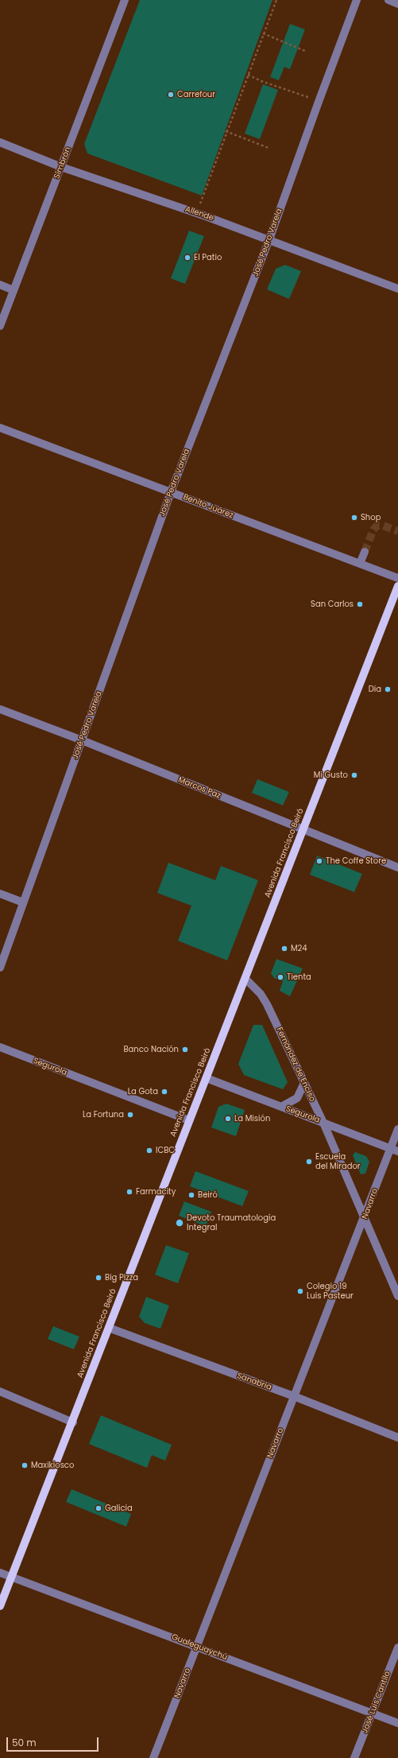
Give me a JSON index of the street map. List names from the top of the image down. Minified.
{"streets":{"main road":["Avenida Francisco Beiró"],"street":["Simbrón","Allende","José Pedro Varela","Benito Juárez","Marcos Paz","Fernández de Enciso","Segurola","Navarro","Sanabria","Gualeguaychú","José Luis Cantilo"]},"crossings":[["Simbrón","Allende"],["Allende","José Pedro Varela"],["José Pedro Varela","Benito Juárez"],["José Pedro Varela","Marcos Paz"],["Marcos Paz","Avenida Francisco Beiró"],["Avenida Francisco Beiró","Fernández de Enciso"],["Avenida Francisco Beiró","Segurola"],["Avenida Francisco Beiró","Sanabria"],["Avenida Francisco Beiró","Gualeguaychú"],["Fernández de Enciso","Segurola"],["Fernández de Enciso","Navarro"],["Segurola","Navarro"],["Navarro","Sanabria"],["Navarro","Gualeguaychú"],["Gualeguaychú","José Luis Cantilo"]],"places":["Carrefour","El Patio","Shop","San Carlos","Dia","Mi Gusto","The Coffe Store","M24","Tienta","Banco Nación","La Gota","La Fortuna","La Misión","ICBC","Escuela del Mirador","Farmacity","Beiró","Devoto Traumatología Integral","Big Pizza","Colegio 19 Luis Pasteur","Maxikiosco","Galicia"],"scale_bar":"50 m"}
